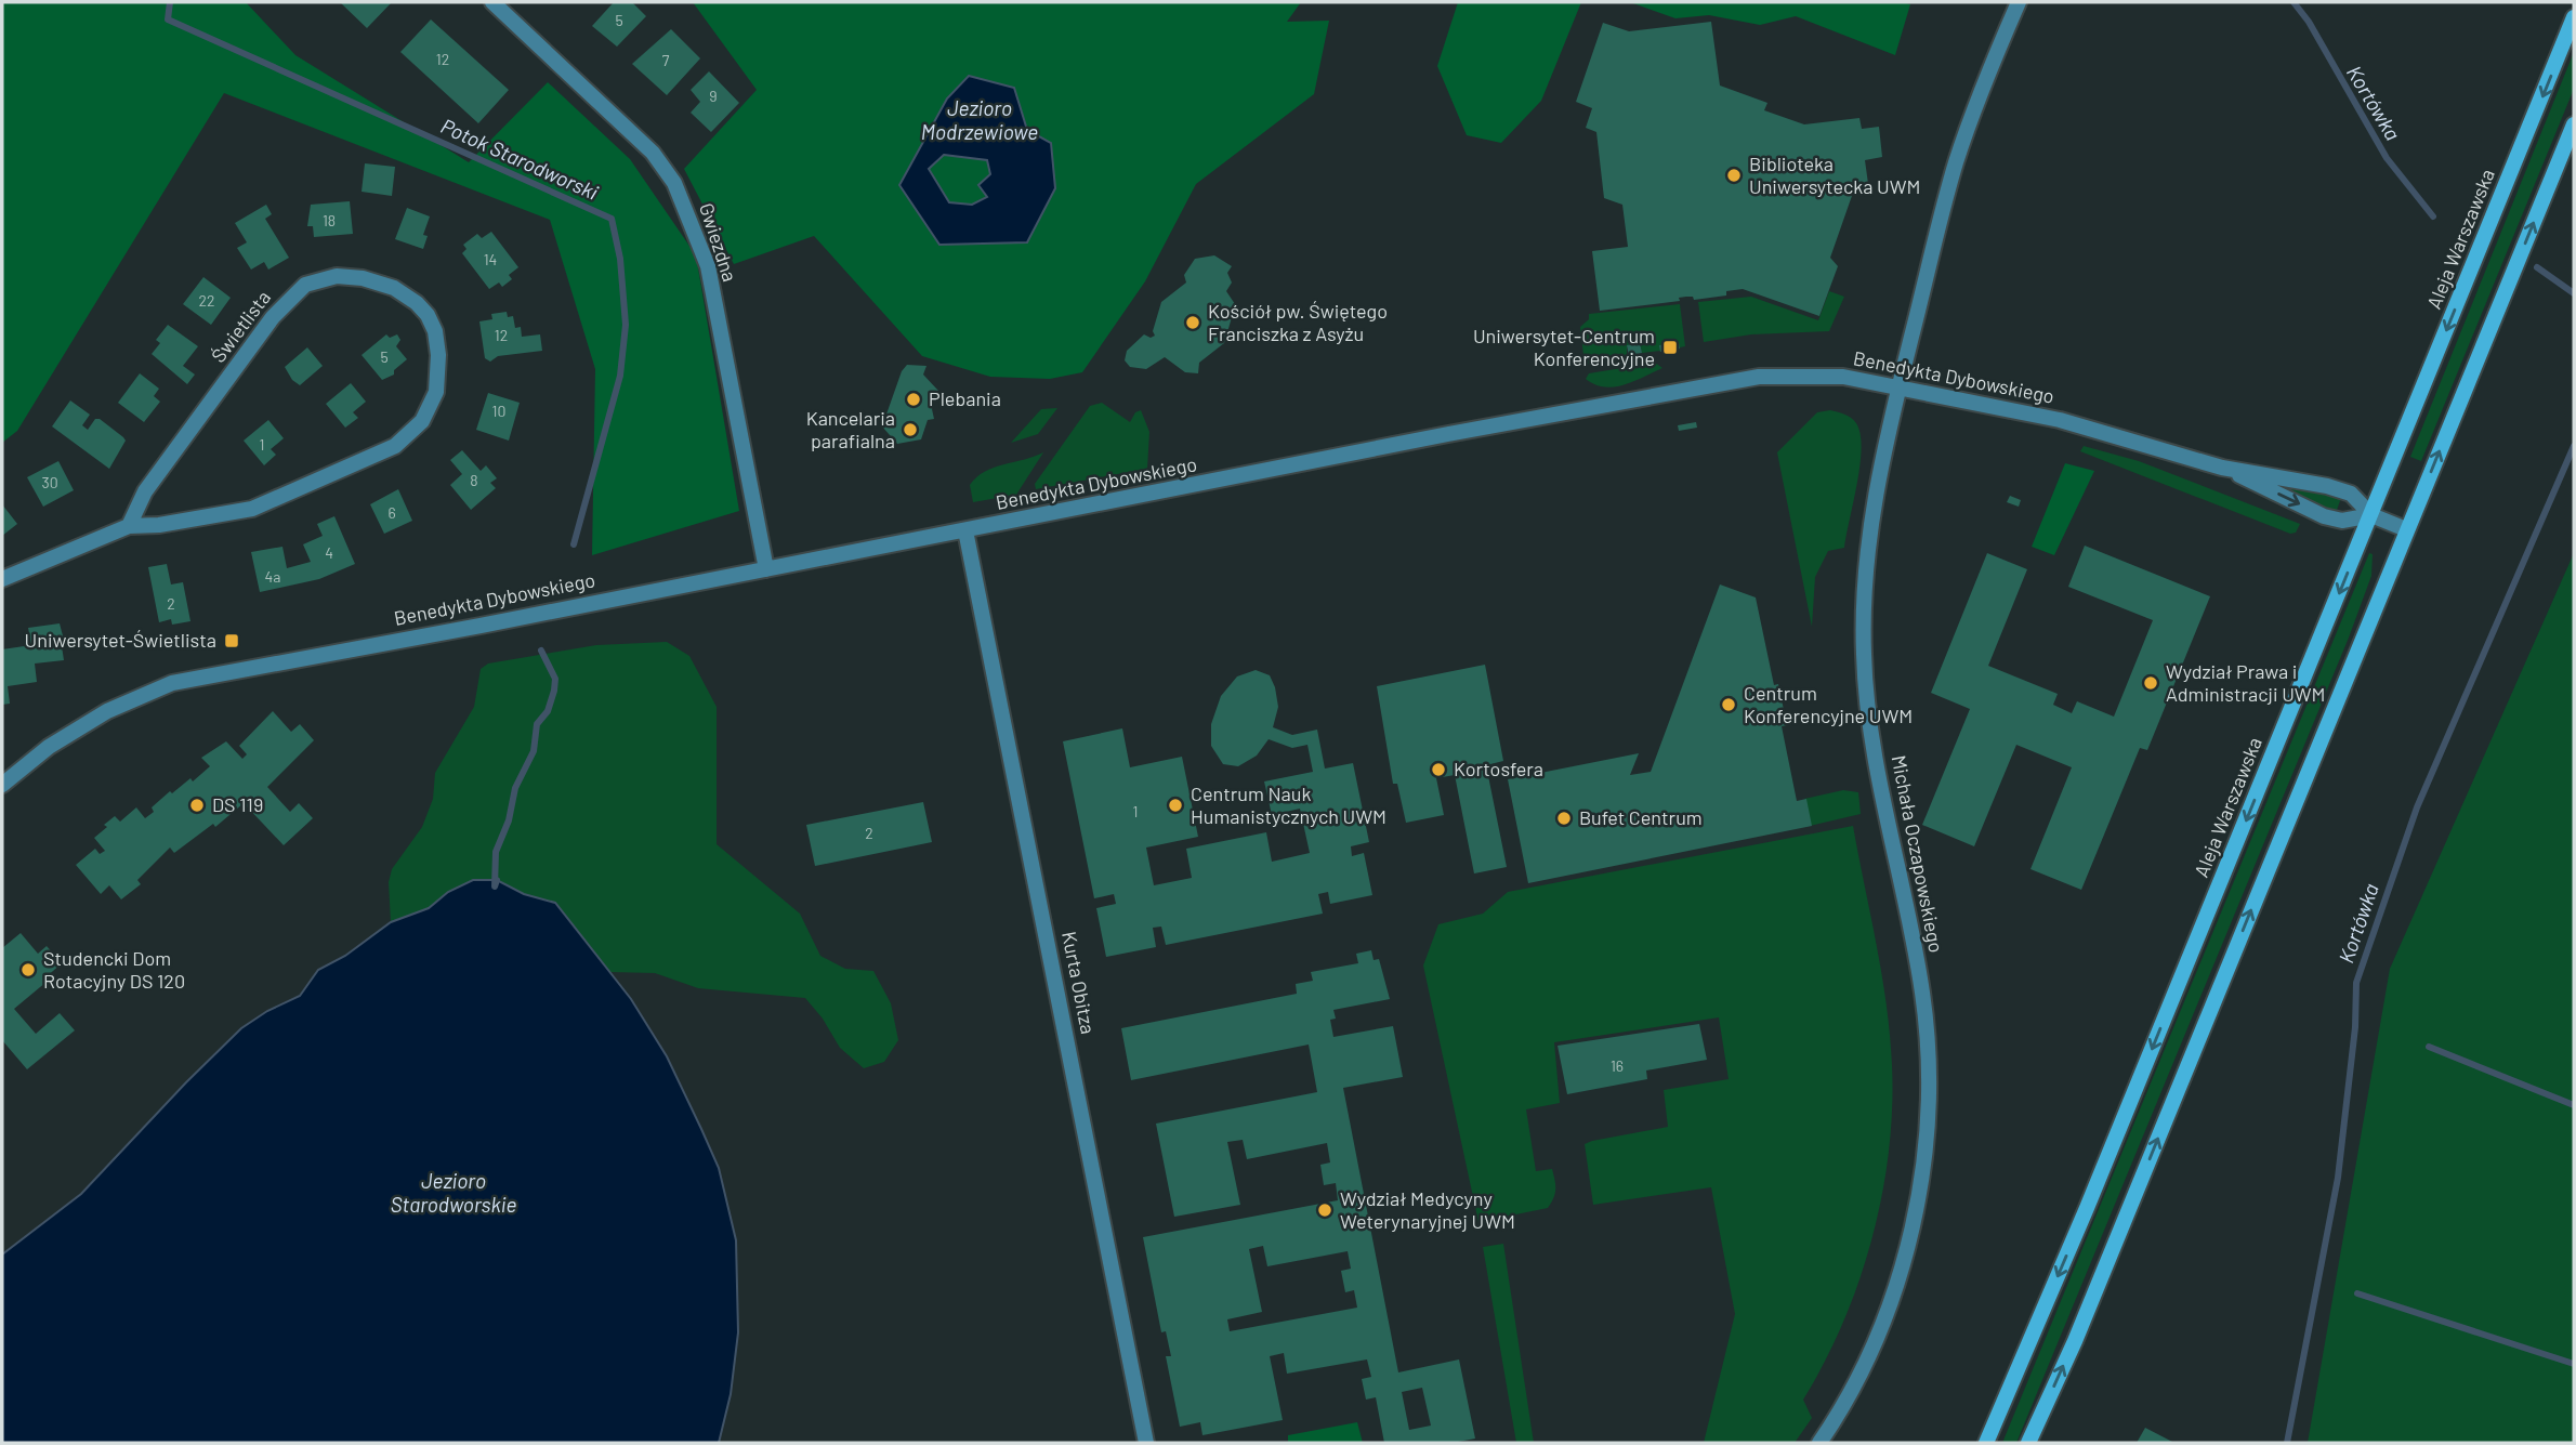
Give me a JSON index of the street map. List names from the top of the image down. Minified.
{"streets":{"main road":["Aleja Warszawska"],"street":["Gwiezdna","Świetlista","Benedykta Dybowskiego","Michała Oczapowskiego","Kurta Obitza"]},"crossings":[["Aleja Warszawska","Benedykta Dybowskiego"],["Gwiezdna","Benedykta Dybowskiego"],["Benedykta Dybowskiego","Michała Oczapowskiego"],["Benedykta Dybowskiego","Kurta Obitza"]],"water":["Kortówka","Jezioro Modrzewiowe","Potok Starodworski","Jezioro Starodworskie"],"places":{"other":["Biblioteka Uniwersytecka UWM","Kościół pw. Świętego Franciszka z Asyżu","Plebania","Kancelaria parafialna","Wydział Prawa i Administracji UWM","Centrum Konferencyjne UWM","Kortosfera","DS 119","Centrum Nauk Humanistycznych UWM","Bufet Centrum","Studencki Dom Rotacyjny DS 120","Wydział Medycyny Weterynaryjnej UWM"],"transit":["Uniwersytet-Centrum Konferencyjne","Uniwersytet-Świetlista"]},"house_numbers":["5","12","7","9","18","14","22","12","5","10","1","8","30","6","4","4a","2","1","2","16"]}
